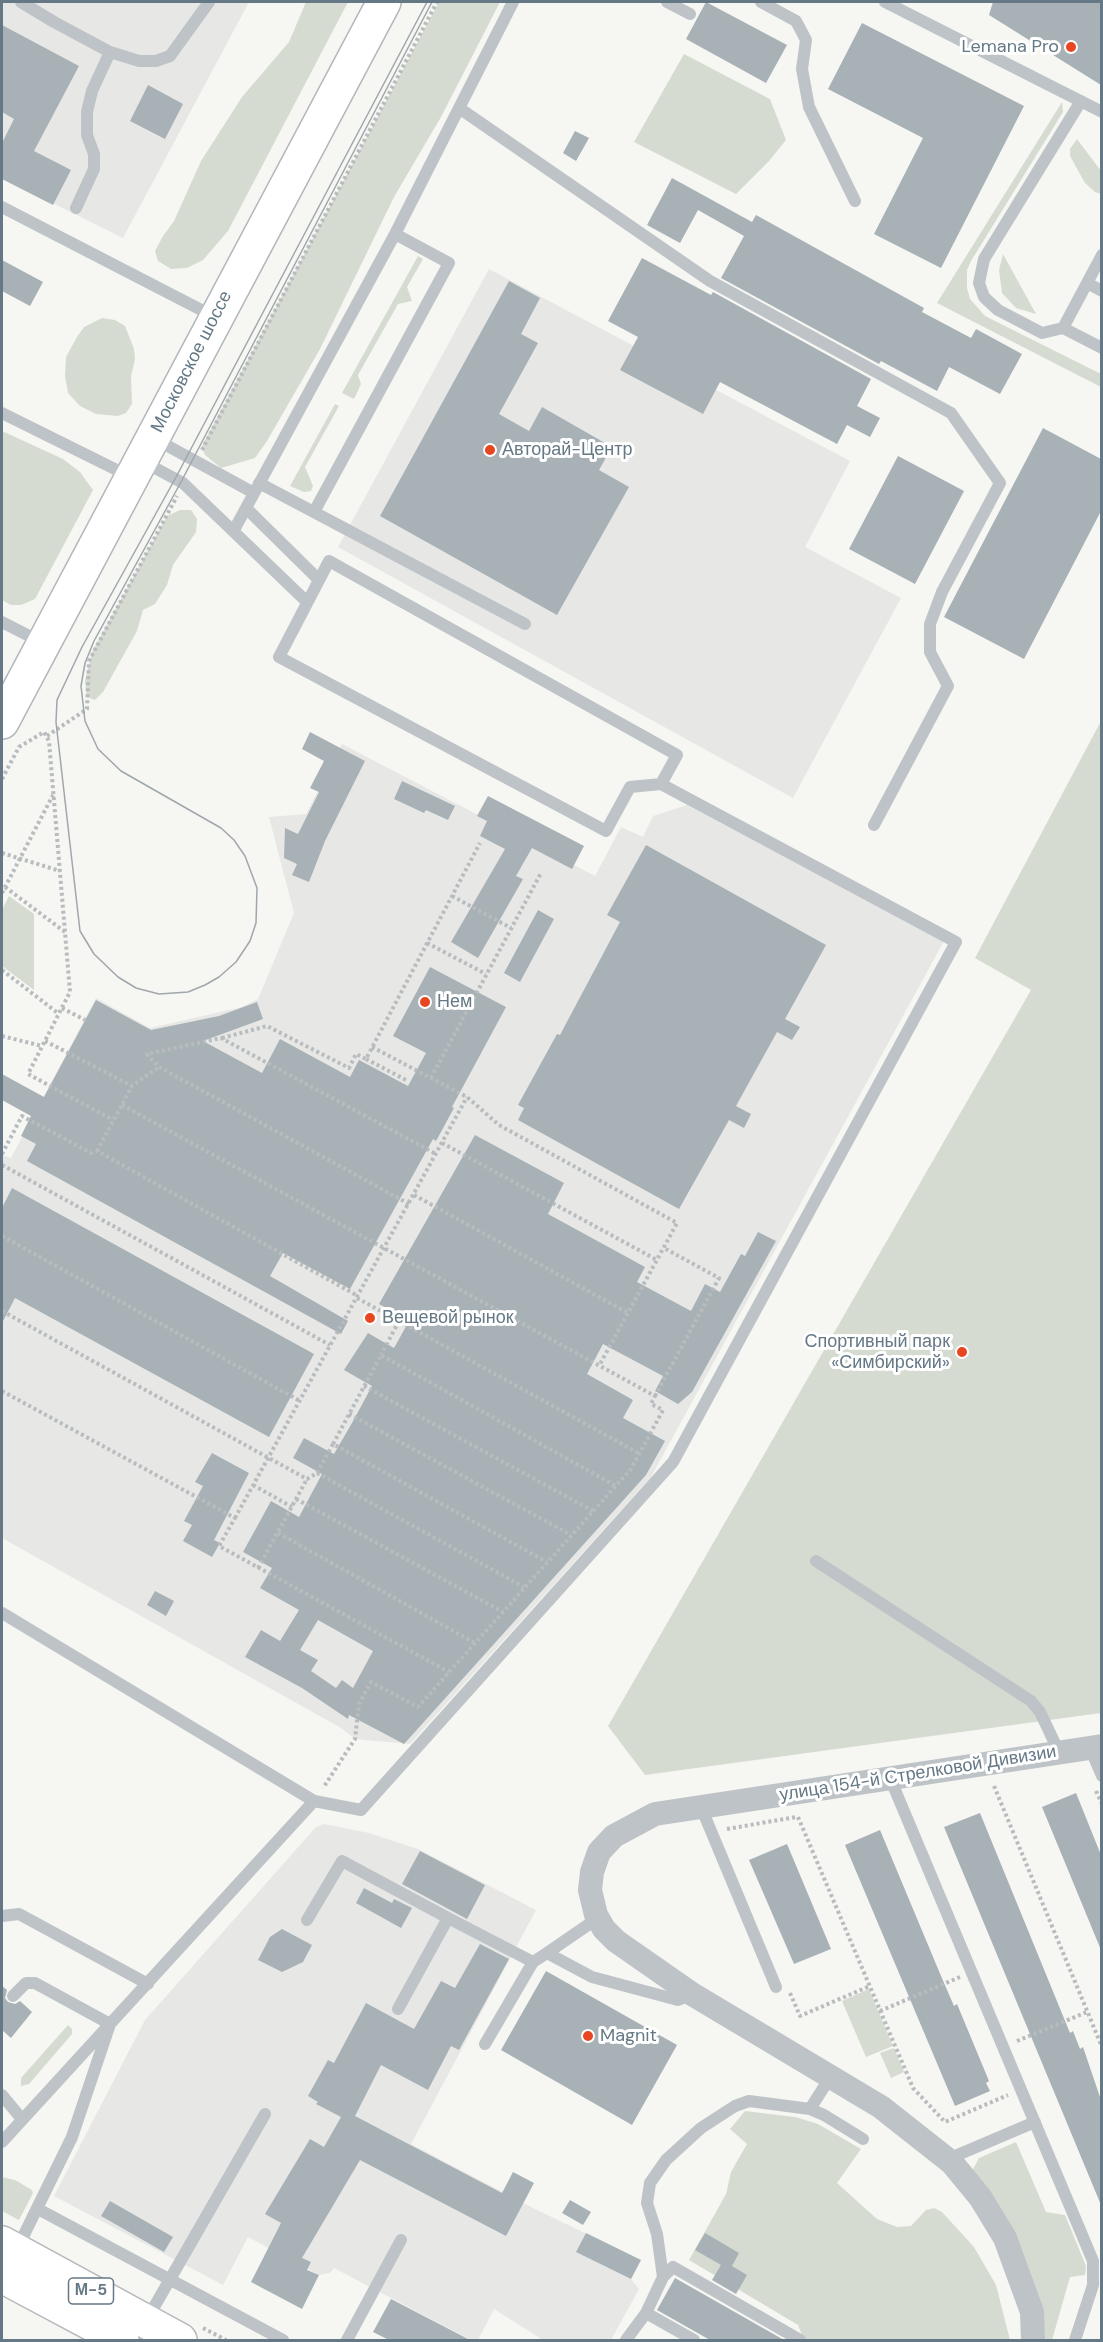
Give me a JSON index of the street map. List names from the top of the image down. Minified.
{"streets":{"main road":["Московское шоссе","М-5"],"street":["улица 154-й Стрелковой Дивизии"]},"places":["Lemana Pro","Авторай-Центр","Нем","Вещевой рынок","Спортивный парк «Симбирский»","Magnit"]}
